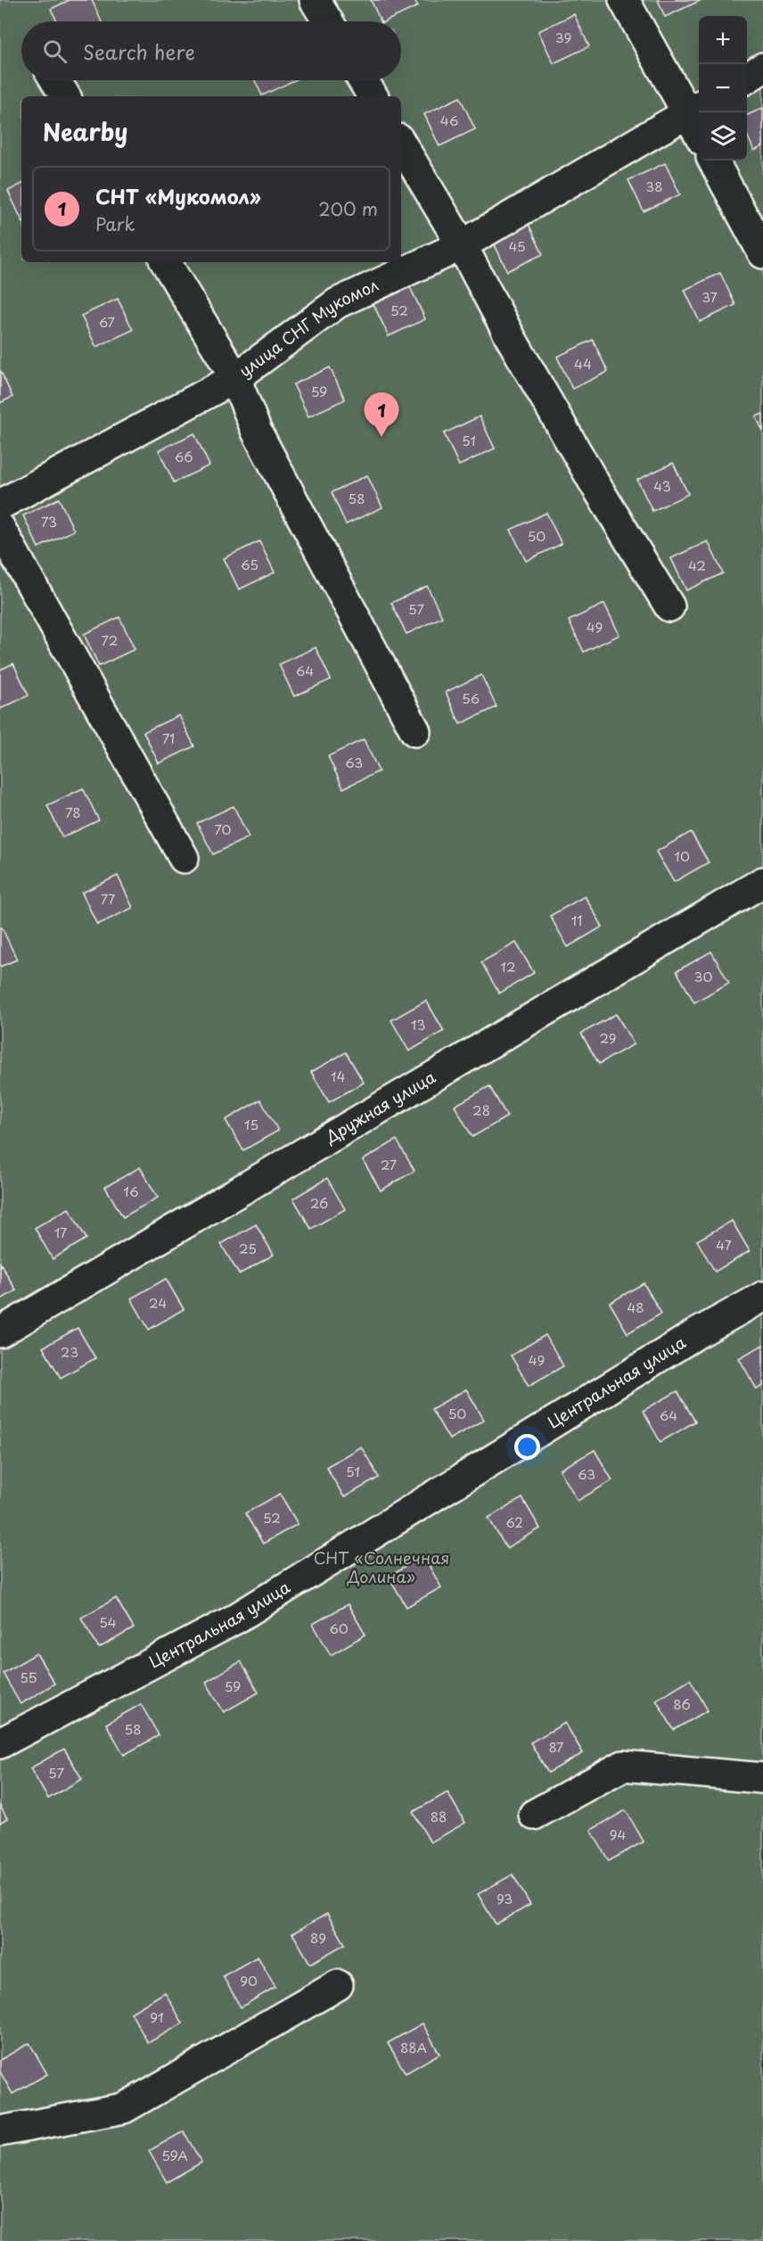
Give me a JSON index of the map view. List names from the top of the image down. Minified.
{"streets":{"street":["улица СНГ Мукомол","Дружная улица","Центральная улица"]},"parks":["СНТ «Солнечная Долина»"],"house_numbers":["39","46","38","45","37","52","67","44","59","51","66","43","58","73","50","65","42","57","49","72","64","56","71","63","78","70","10","77","11","12","30","13","29","14","28","15","27","16","26","17","47","25","24","48","23","49","50","64","51","63","52","62","54","60","55","59","86","58","87","57","88","94","93","89","90","91","88А","59А"],"page":{"map_buttons":["+","−"],"search":"Search here","heading":"Nearby","list":[{"mark":"1","name":"СНТ «Мукомол»","note":"Park","value":"200 m"}],"pins":"1"}}
